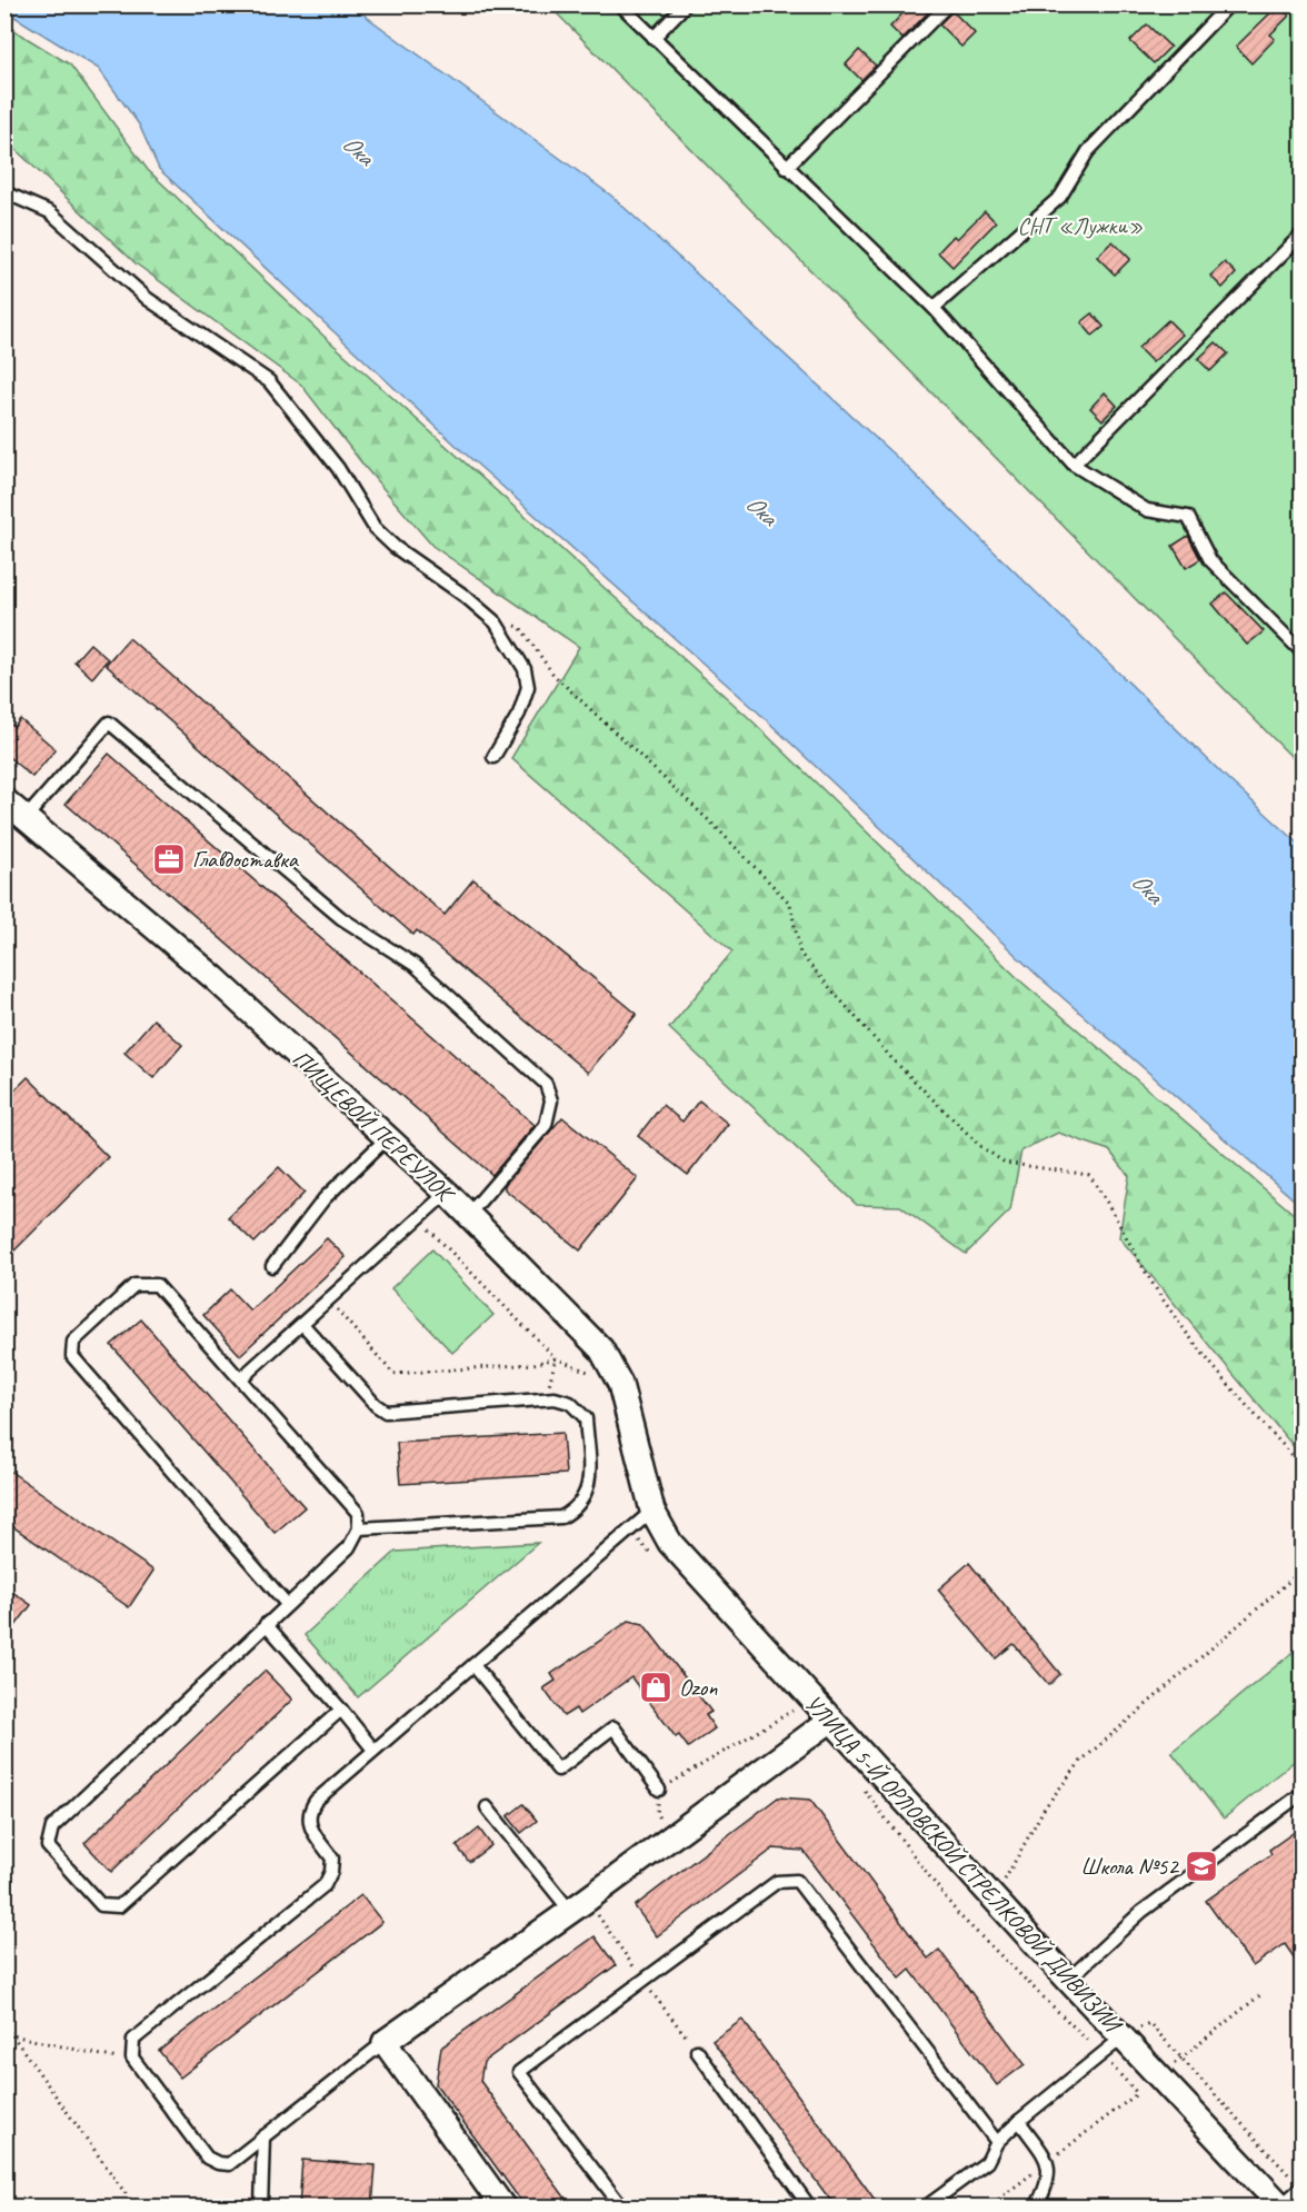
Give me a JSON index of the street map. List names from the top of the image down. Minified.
{"streets":{"street":["ПИЩЕВОЙ ПЕРЕУЛОК","УЛИЦА 5-Й ОРЛОВСКОЙ СТРЕЛКОВОЙ ДИВИЗИИ"]},"crossings":[["ПИЩЕВОЙ ПЕРЕУЛОК","УЛИЦА 5-Й ОРЛОВСКОЙ СТРЕЛКОВОЙ ДИВИЗИИ"]],"water":["Ока"],"parks":["СНТ «Лужки»"],"places":{"office":["Главдоставка"],"shop":["Ozon"],"school or university":["Школа №52"]}}
